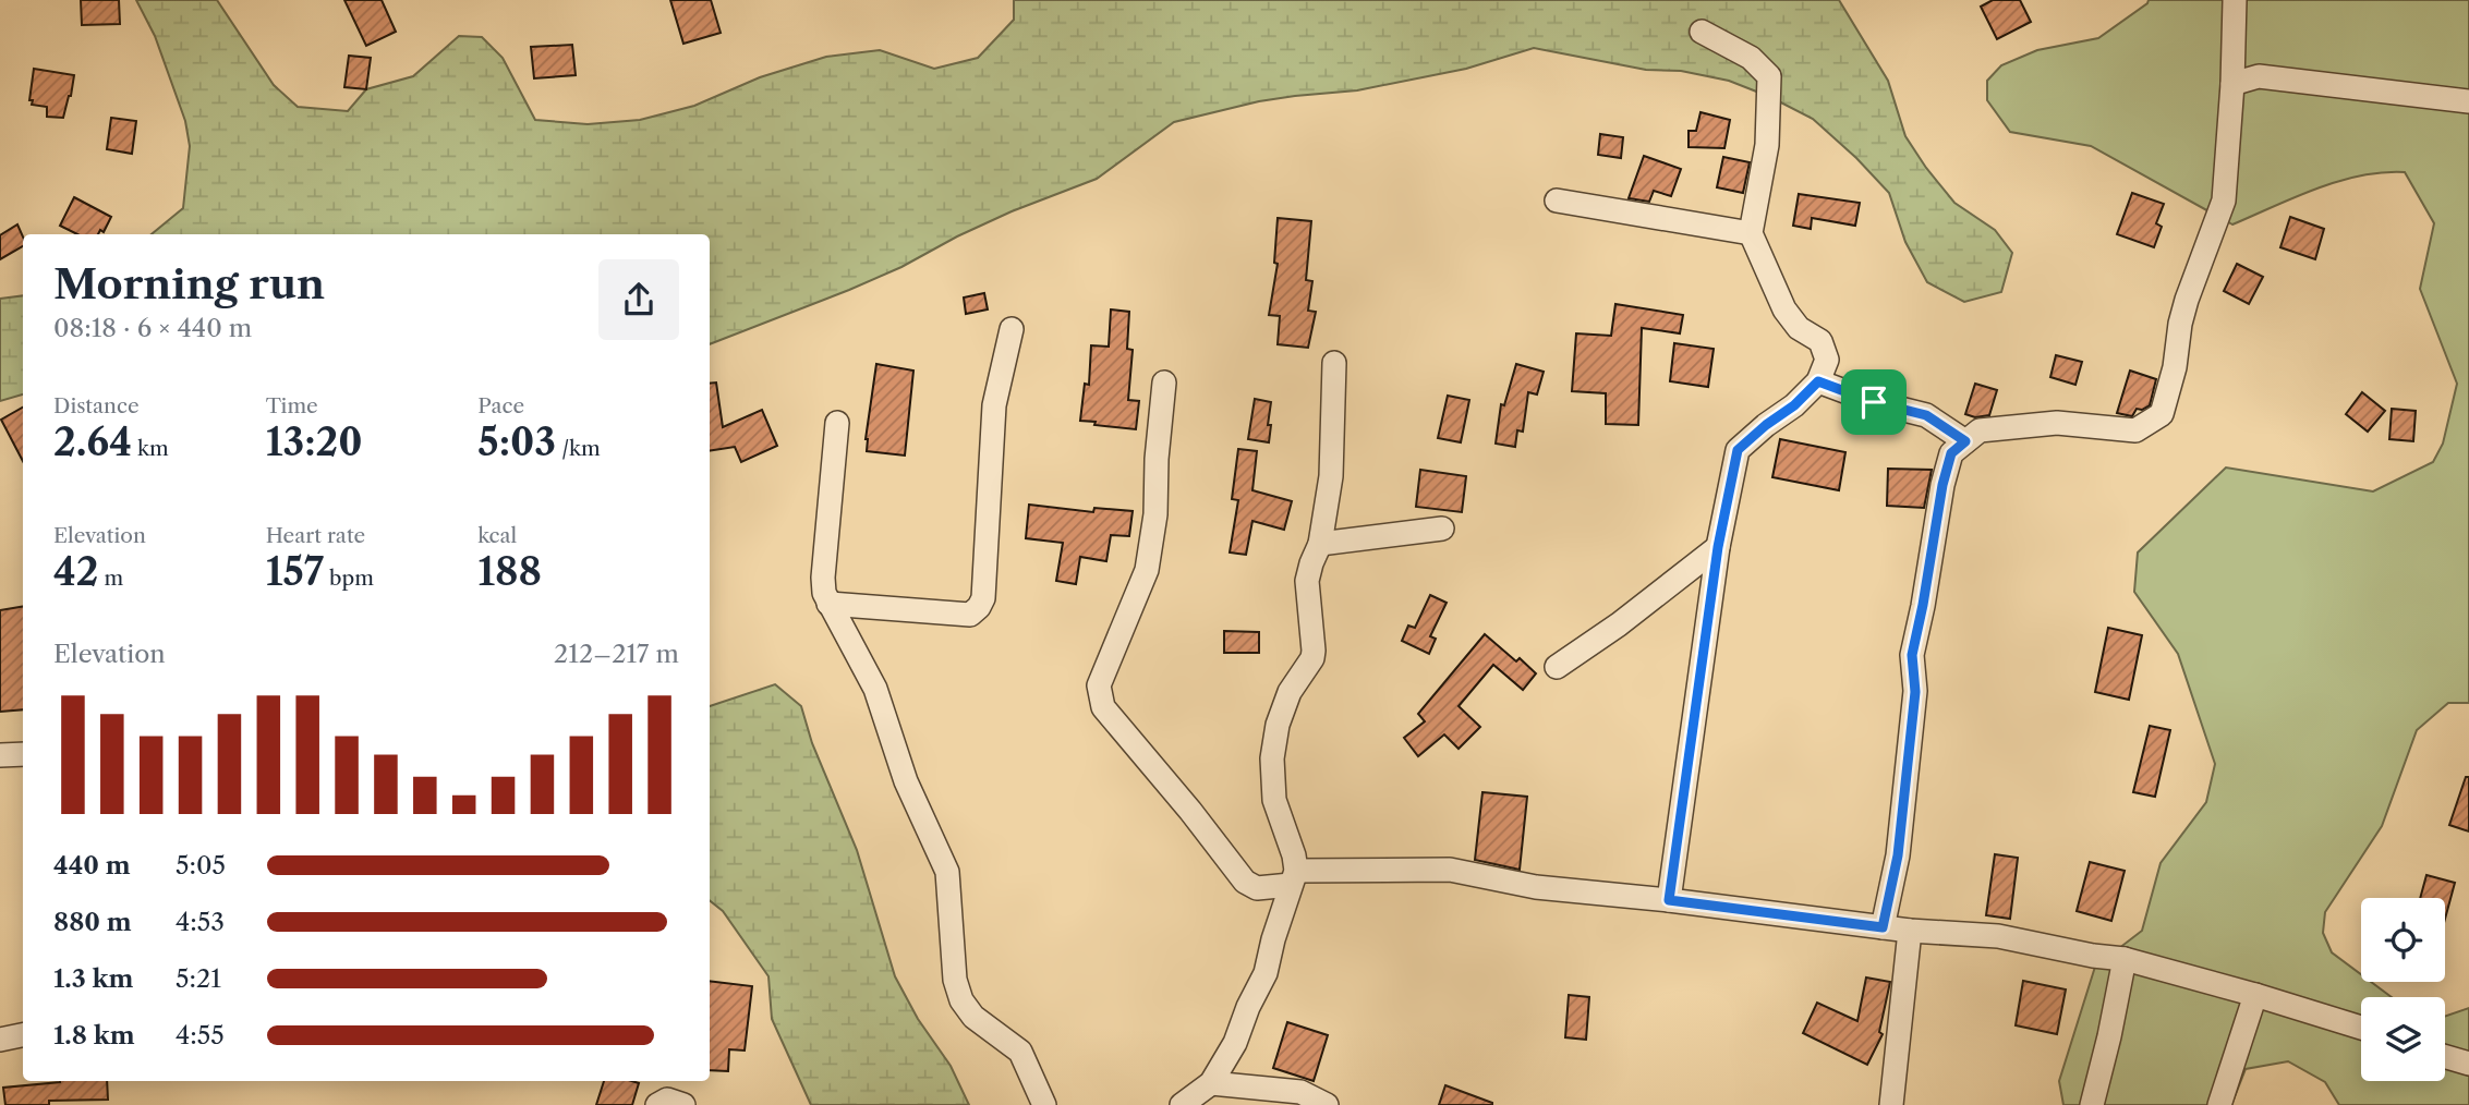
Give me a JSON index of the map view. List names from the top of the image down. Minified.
{"page":{"heading":["Morning run","08:18 · 6 × 440 m"],"stats":[["Distance","2.64 km"],["Time","13:20"],["Pace","5:03 /km"],["Elevation","42 m"],["Heart rate","157 bpm"],["kcal","188"]],"chart":["Elevation","212–217 m"],"list":[{"name":"440 m","note":"5:05"},{"name":"880 m","note":"4:53"},{"name":"1.3 km","note":"5:21"},{"name":"1.8 km","note":"4:55"}]}}
